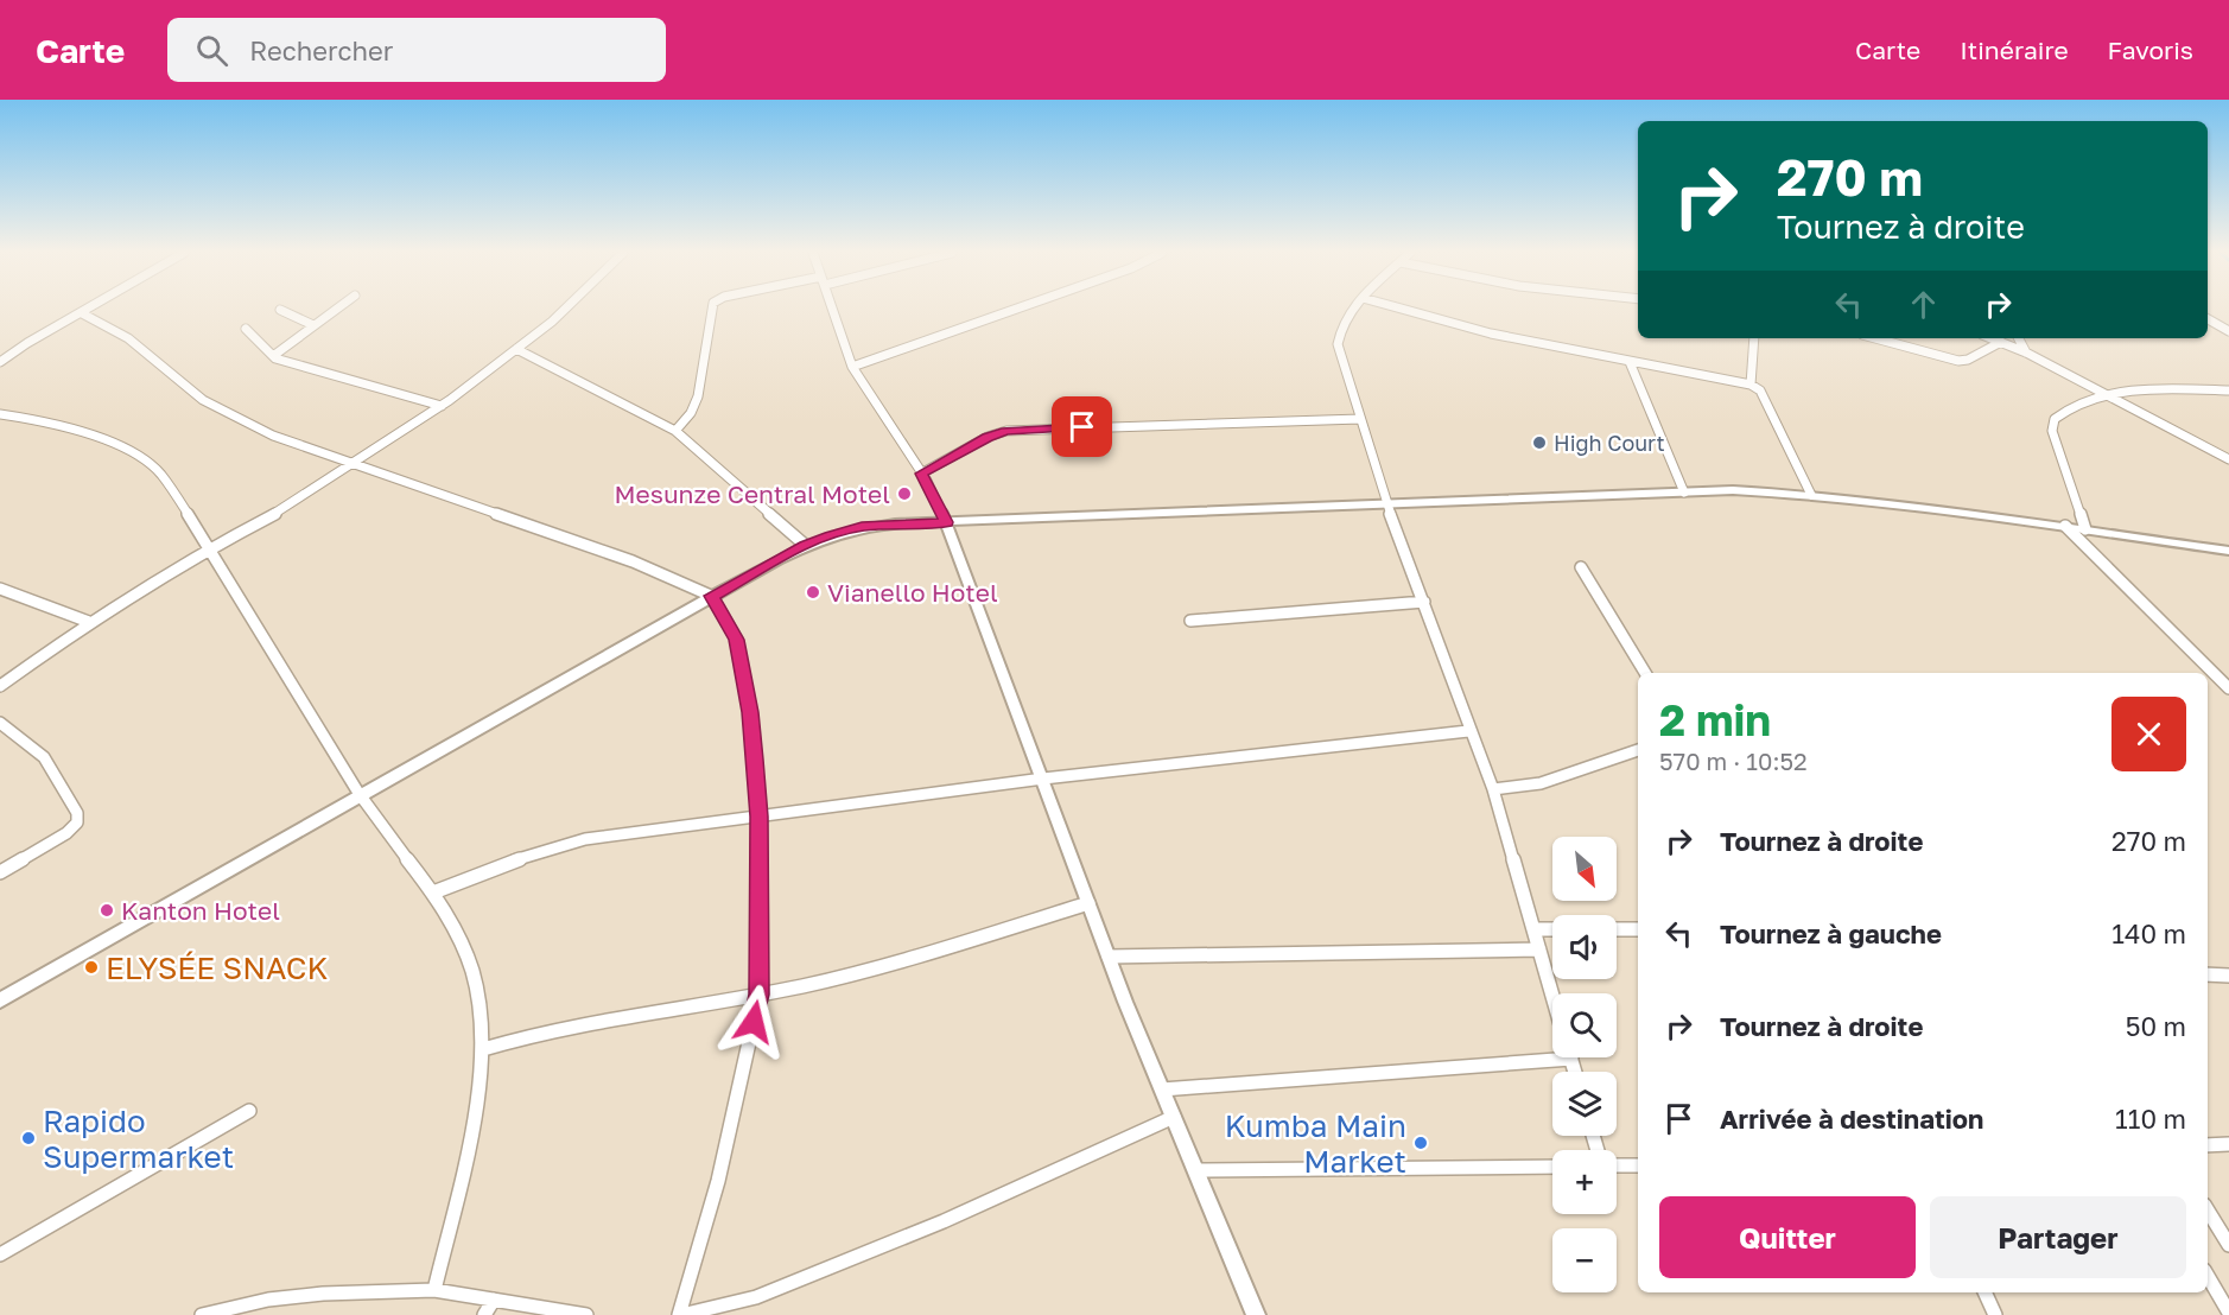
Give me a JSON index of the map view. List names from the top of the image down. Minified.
{"places":["High Court","Mesunze Central Motel","Vianello Hotel","Kanton Hotel","ELYSÉE SNACK","Rapido Supermarket","Kumba Main Market"],"north":"bottom right","page":{"header":"Carte","search":"Rechercher","nav":["Carte","Itinéraire","Favoris"],"turn":["270 m","Tournez à droite"],"heading":["2 min","570 m · 10:52"],"list":[{"name":"Tournez à droite","value":"270 m"},{"name":"Tournez à gauche","value":"140 m"},{"name":"Tournez à droite","value":"50 m"},{"name":"Arrivée à destination","value":"110 m"}],"map_buttons":["+","−"],"buttons":["Quitter","Partager"]}}
